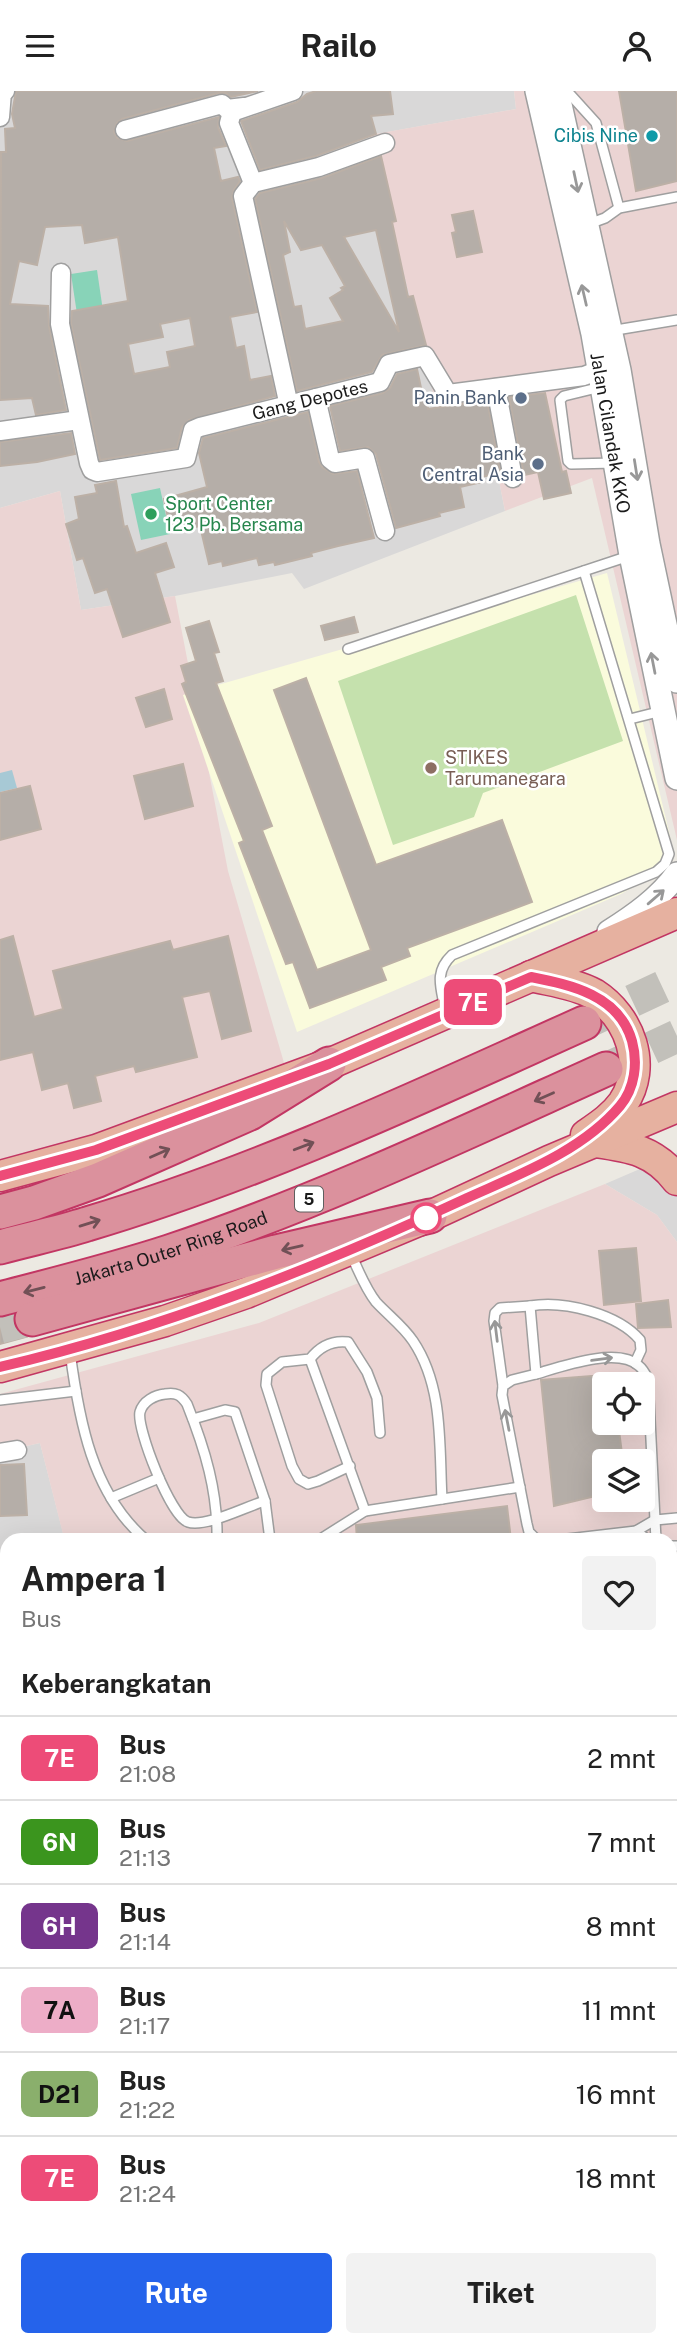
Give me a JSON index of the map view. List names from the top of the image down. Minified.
{"streets":{"highway":["5","Jakarta Outer Ring Road"],"street":["Gang Depotes","Jalan Cilandak KKO"]},"crossings":[["Gang Depotes","Jalan Cilandak KKO"]],"places":["Cibis Nine","Panin Bank","Bank Central Asia","Sport Center 123 Pb. Bersama","STIKES Tarumanegara"],"lines":["bus line 7E"],"page":{"header":"Railo","on_map":"7E","heading":[["Ampera 1","Bus"],"Keberangkatan"],"list":[{"mark":"7E","name":"Bus","note":"21:08","value":"2 mnt"},{"mark":"6N","name":"Bus","note":"21:13","value":"7 mnt"},{"mark":"6H","name":"Bus","note":"21:14","value":"8 mnt"},{"mark":"7A","name":"Bus","note":"21:17","value":"11 mnt"},{"mark":"D21","name":"Bus","note":"21:22","value":"16 mnt"},{"mark":"7E","name":"Bus","note":"21:24","value":"18 mnt"}],"buttons":["Rute","Tiket"]}}
